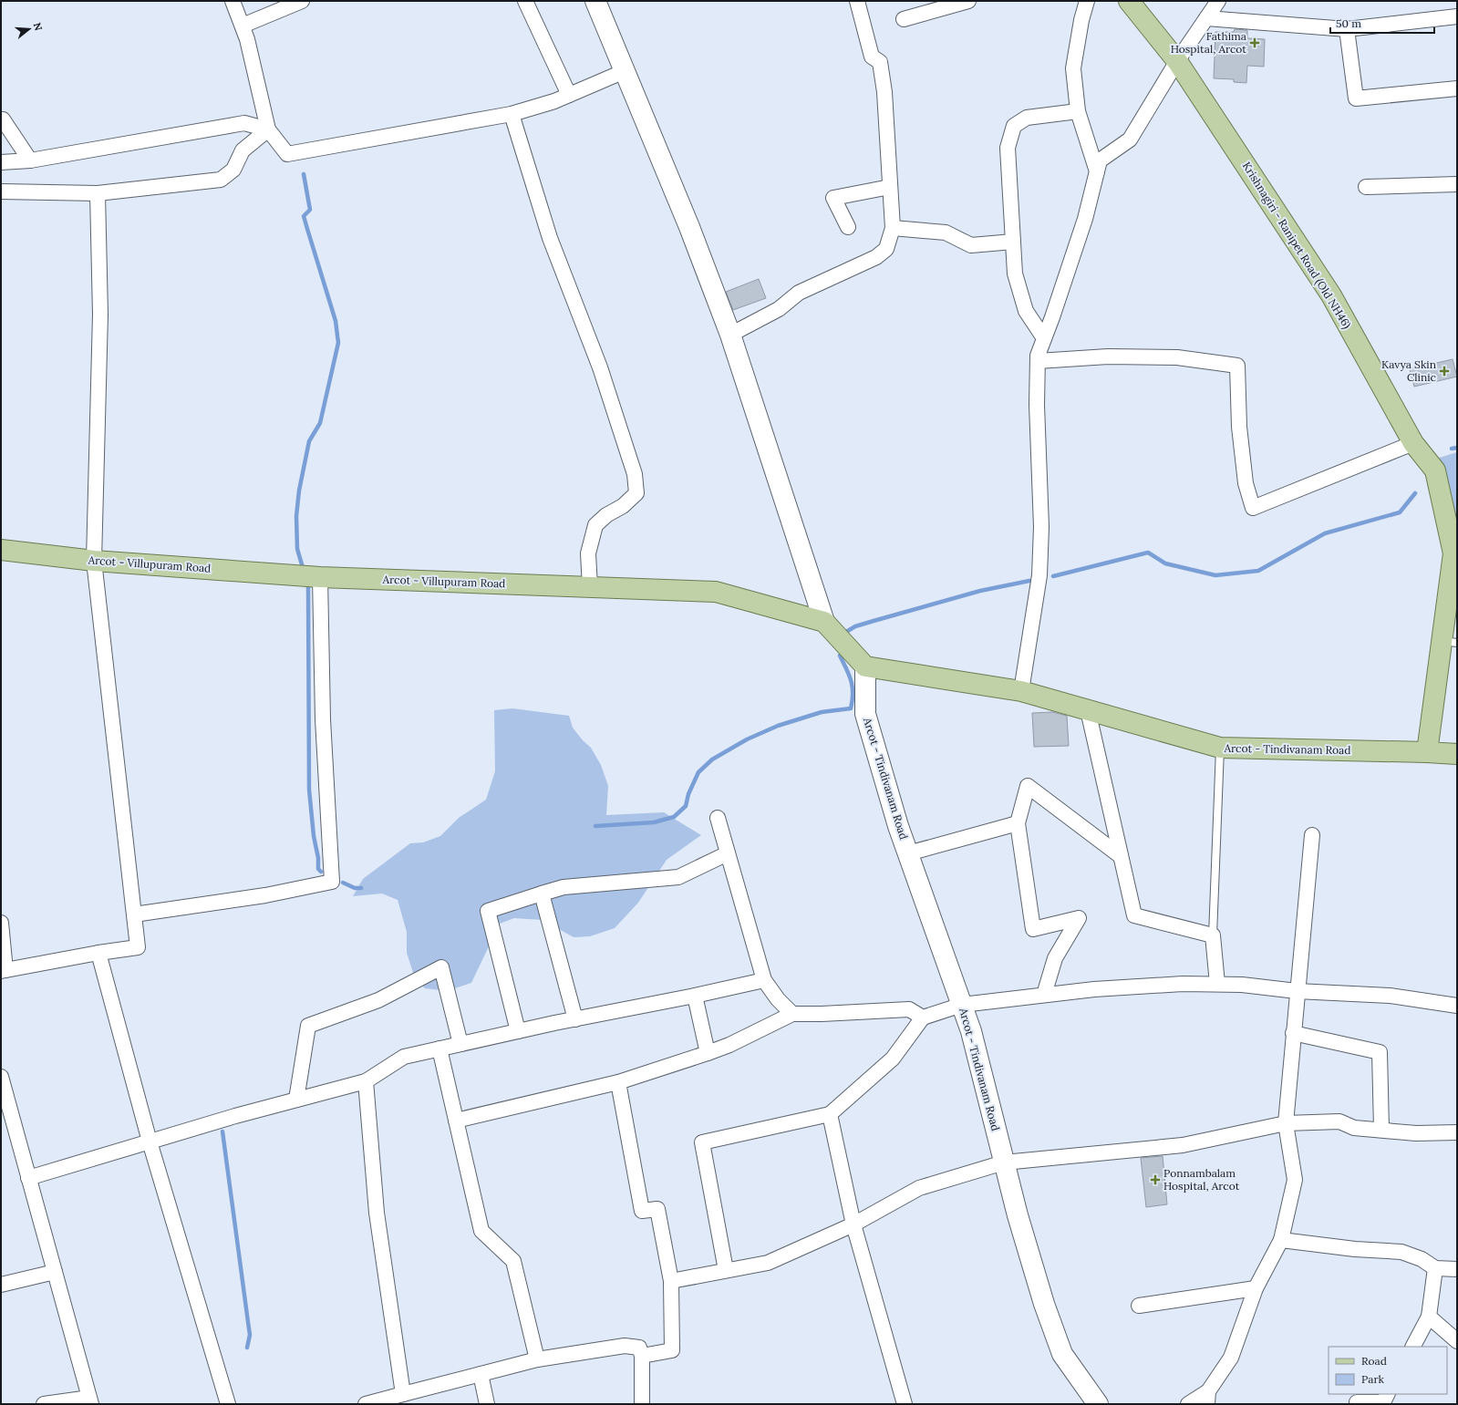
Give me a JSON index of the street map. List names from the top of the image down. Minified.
{"streets":{"main road":["Krishnagiri - Ranipet Road (Old NH46)","Arcot - Villupuram Road","Arcot - Tindivanam Road"]},"crossings":[["Krishnagiri - Ranipet Road (Old NH46)","Arcot - Tindivanam Road"]],"places":{"health":["Fathima Hospital, Arcot","Kavya Skin Clinic","Ponnambalam Hospital, Arcot"]},"legend":["Road","Park"],"scale_bar":"50 m","north":"right"}
